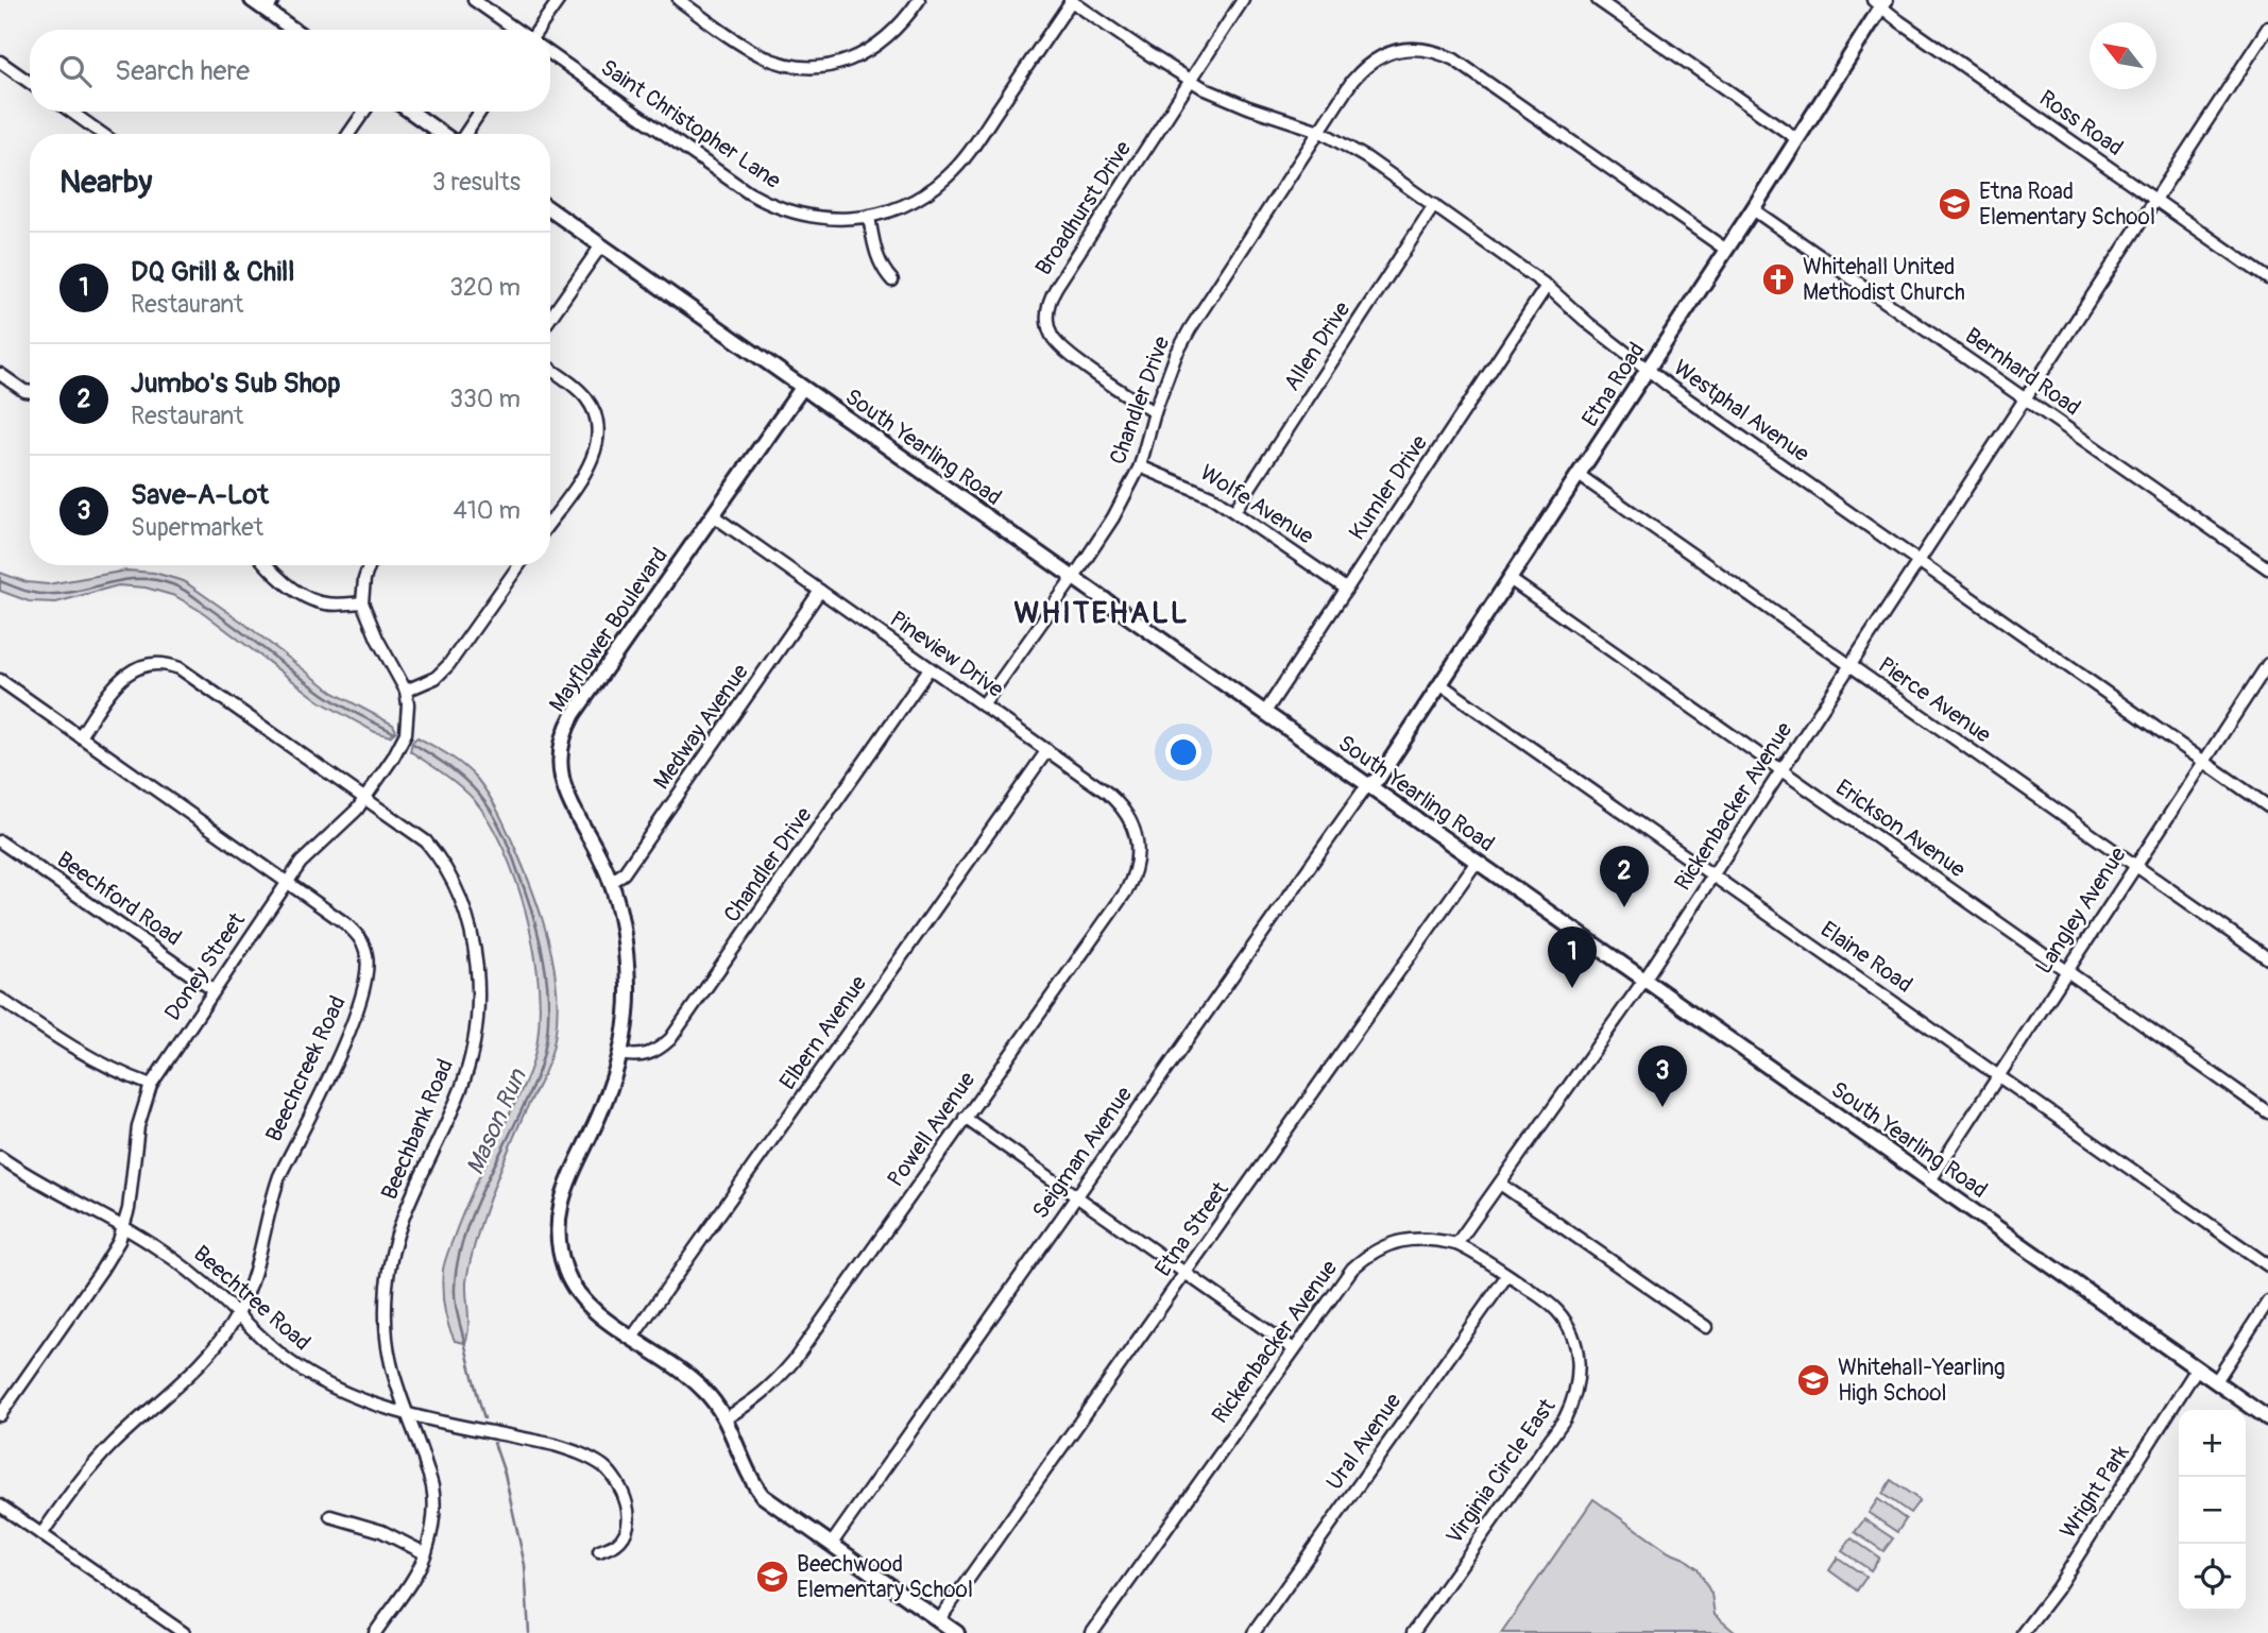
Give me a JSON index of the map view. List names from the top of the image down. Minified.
{"streets":{"street":["Ross Road","Saint Christopher Lane","Broadhurst Drive","Allen Drive","Bernhard Road","Etna Road","Chandler Drive","Westphal Avenue","South Yearling Road","Kumler Drive","Wolfe Avenue","Mayflower Boulevard","Pineview Drive","Pierce Avenue","Medway Avenue","Rickenbacker Avenue","Erickson Avenue","Beechford Road","Langley Avenue","Elaine Road","Doney Street","Elbern Avenue","Beechcreek Road","Beechbank Road","Powell Avenue","Seigman Avenue","Etna Street","Beechtree Road","Ural Avenue","Virginia Circle East","Wright Park"]},"crossings":[["Ross Road","Etna Road"],["Ross Road","Rickenbacker Avenue"],["Saint Christopher Lane","Westphal Avenue"],["Broadhurst Drive","Chandler Drive"],["Broadhurst Drive","Westphal Avenue"],["Allen Drive","Westphal Avenue"],["Allen Drive","Wolfe Avenue"],["Bernhard Road","Etna Road"],["Bernhard Road","Rickenbacker Avenue"],["Etna Road","Chandler Drive"],["Etna Road","Westphal Avenue"],["Etna Road","South Yearling Road"],["Etna Road","Pierce Avenue"],["Etna Road","Erickson Avenue"],["Etna Road","Elaine Road"],["Etna Road","Seigman Avenue"],["Chandler Drive","Westphal Avenue"],["Chandler Drive","South Yearling Road"],["Chandler Drive","Wolfe Avenue"],["Chandler Drive","Mayflower Boulevard"],["Chandler Drive","Pineview Drive"],["Westphal Avenue","Kumler Drive"],["Westphal Avenue","Rickenbacker Avenue"],["Westphal Avenue","Langley Avenue"],["South Yearling Road","Kumler Drive"],["South Yearling Road","Mayflower Boulevard"],["South Yearling Road","Rickenbacker Avenue"],["South Yearling Road","Langley Avenue"],["South Yearling Road","Seigman Avenue"],["South Yearling Road","Etna Street"],["South Yearling Road","Wright Park"],["Kumler Drive","Wolfe Avenue"],["Mayflower Boulevard","Pineview Drive"],["Mayflower Boulevard","Medway Avenue"],["Mayflower Boulevard","Elbern Avenue"],["Mayflower Boulevard","Powell Avenue"],["Mayflower Boulevard","Seigman Avenue"],["Mayflower Boulevard","Etna Street"],["Pineview Drive","Medway Avenue"],["Pineview Drive","Elbern Avenue"],["Pineview Drive","Powell Avenue"],["Pierce Avenue","Rickenbacker Avenue"],["Pierce Avenue","Langley Avenue"],["Rickenbacker Avenue","Erickson Avenue"],["Rickenbacker Avenue","Elaine Road"],["Rickenbacker Avenue","Virginia Circle East"],["Erickson Avenue","Langley Avenue"],["Beechford Road","Doney Street"],["Langley Avenue","Elaine Road"],["Doney Street","Beechcreek Road"],["Doney Street","Beechbank Road"],["Doney Street","Beechtree Road"],["Beechcreek Road","Beechbank Road"],["Beechcreek Road","Beechtree Road"],["Beechbank Road","Beechtree Road"],["Ural Avenue","Virginia Circle East"]],"districts":["WHITEHALL"],"water":["Mason Run"],"places":{"school or university":["Etna Road Elementary School","Whitehall-Yearling High School","Beechwood Elementary School"],"church":["Whitehall United Methodist Church"]},"north":"top left","page":{"search":"Search here","heading":["Nearby","3 results"],"list":[{"mark":"1","name":"DQ Grill & Chill","note":"Restaurant","value":"320 m"},{"mark":"2","name":"Jumbo's Sub Shop","note":"Restaurant","value":"330 m"},{"mark":"3","name":"Save-A-Lot","note":"Supermarket","value":"410 m"}],"pins":["2","1","3"],"map_buttons":["+","−"]}}
